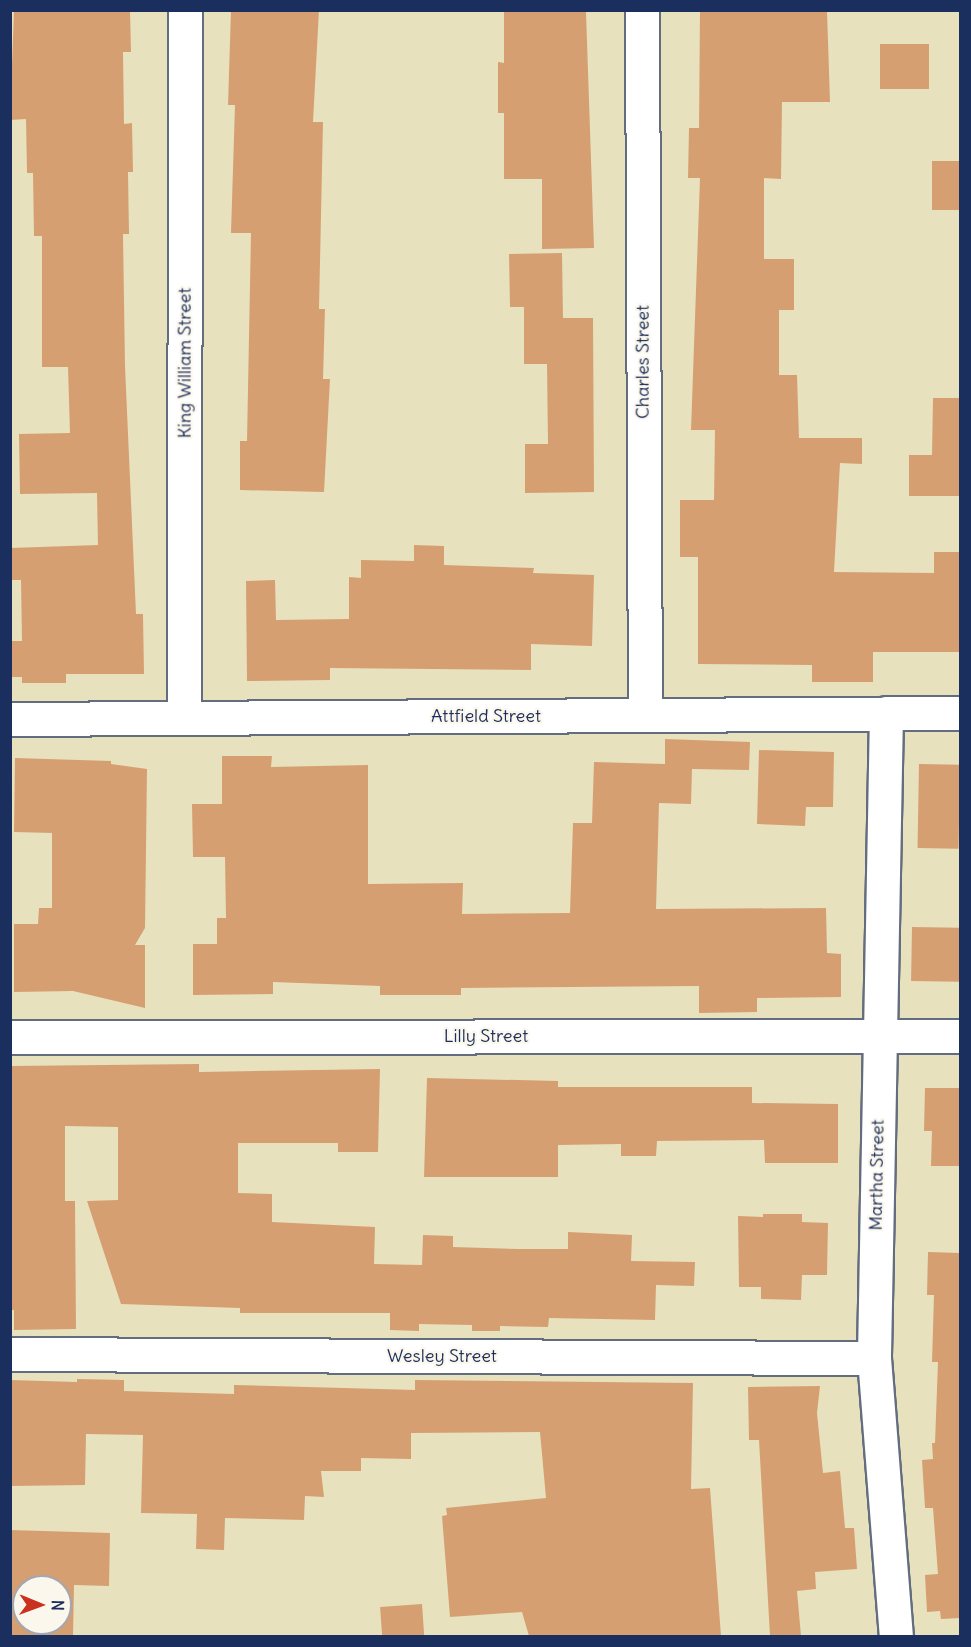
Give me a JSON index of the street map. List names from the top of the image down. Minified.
{"streets":{"street":["Charles Street","King William Street","Attfield Street","Lilly Street","Martha Street","Wesley Street"]},"crossings":[["Charles Street","Attfield Street"],["King William Street","Attfield Street"],["Attfield Street","Martha Street"],["Lilly Street","Martha Street"],["Martha Street","Wesley Street"]],"north":"right"}
